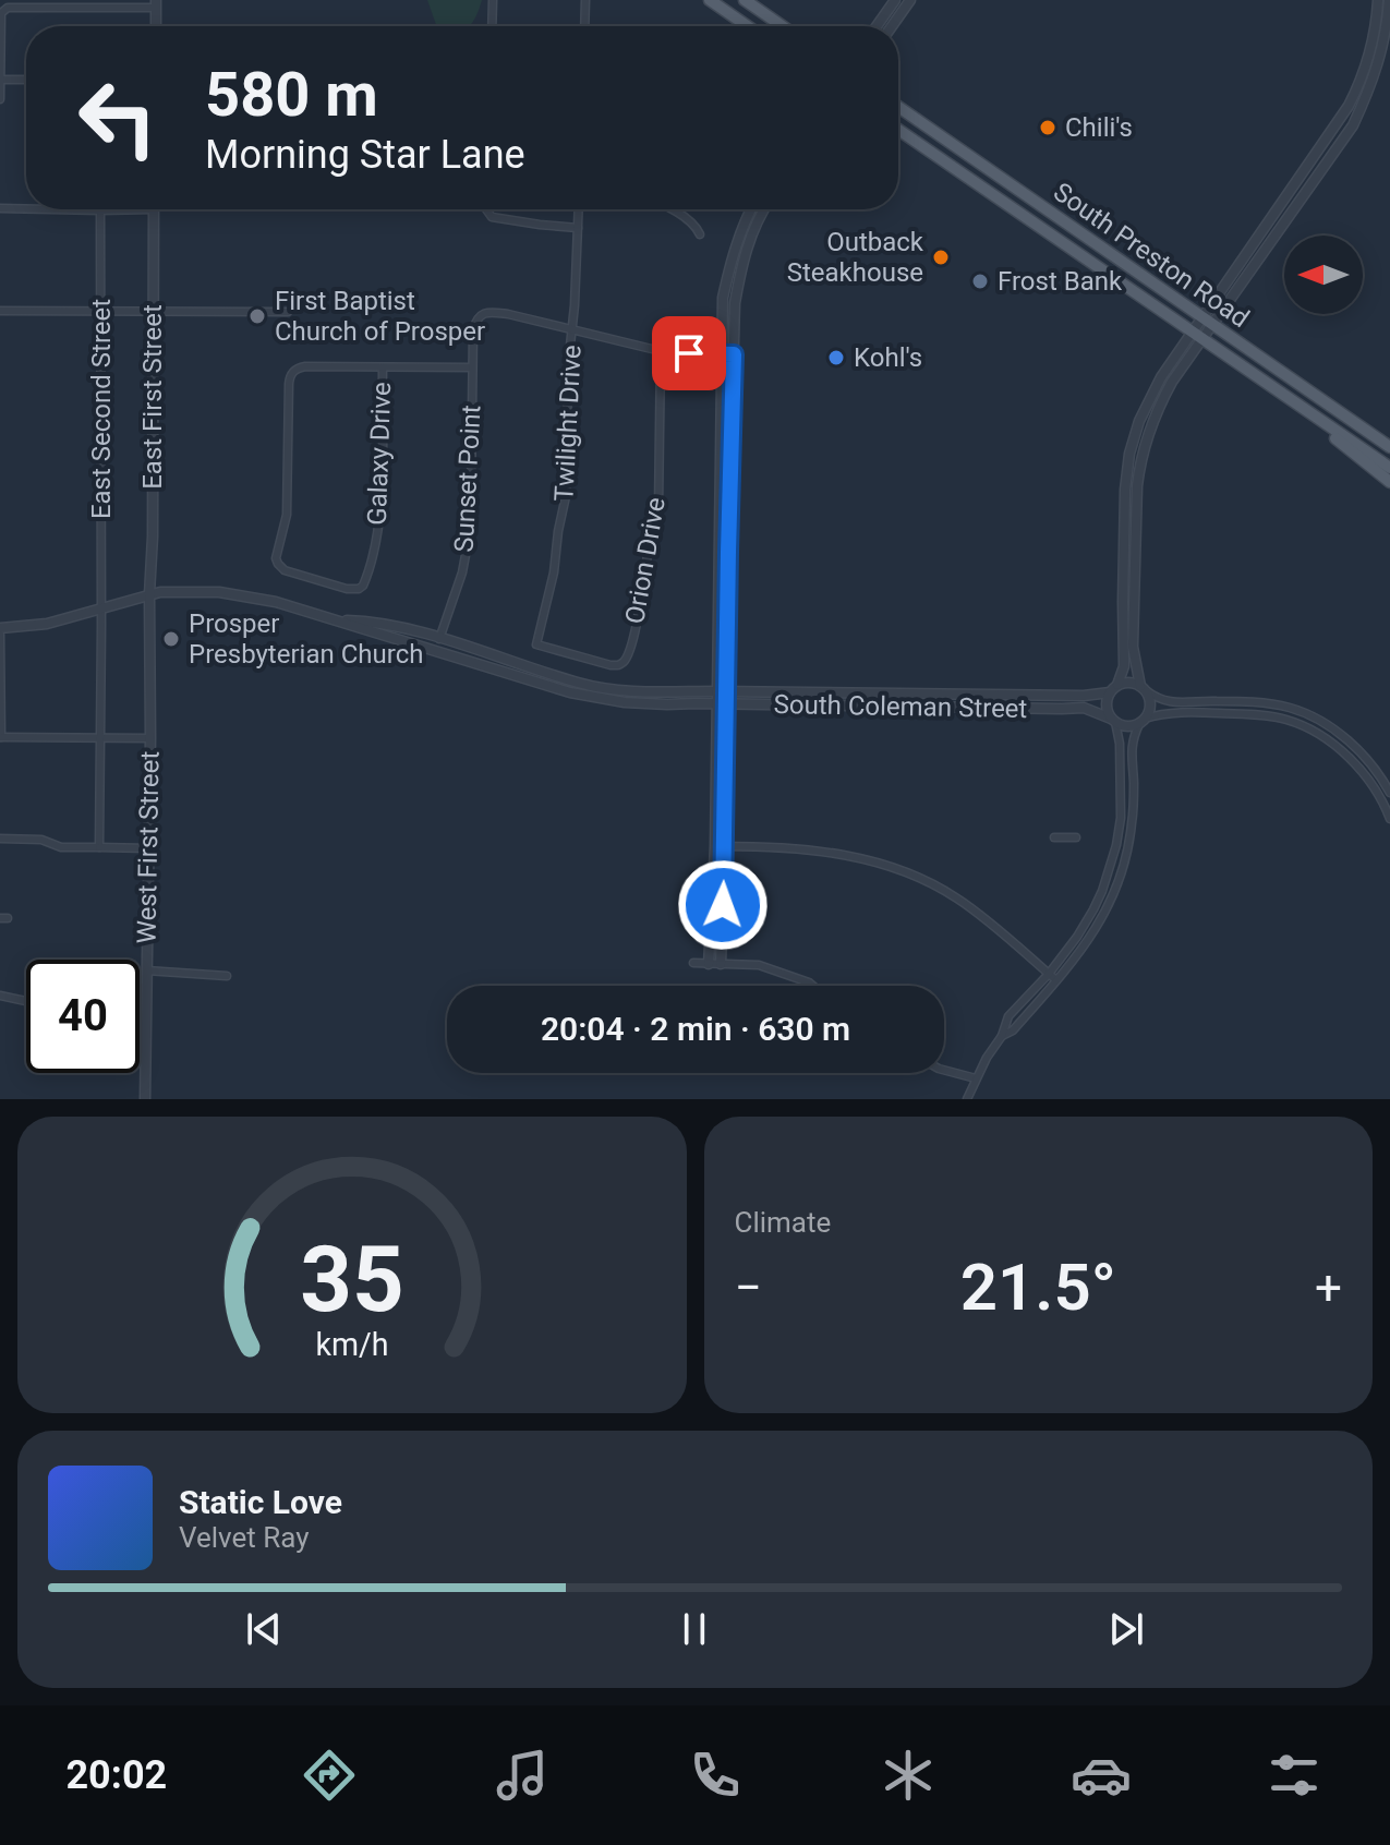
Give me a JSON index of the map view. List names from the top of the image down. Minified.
{"streets":{"main road":["South Preston Road"],"street":["East First Street","East Second Street","Twilight Drive","Galaxy Drive","Sunset Point","Orion Drive","South Coleman Street","West First Street"]},"crossings":[["East First Street","South Coleman Street"],["East First Street","West First Street"],["East Second Street","South Coleman Street"],["Twilight Drive","Sunset Point"],["Twilight Drive","Orion Drive"],["Sunset Point","South Coleman Street"],["South Coleman Street","West First Street"]],"places":["Chili's","Outback Steakhouse","Frost Bank","First Baptist Church of Prosper","Kohl's","Prosper Presbyterian Church"],"north":"left","page":{"turn":["580 m","Morning Star Lane"],"limit":"40","trip":"20:04 · 2 min · 630 m","tile":"Climate","heat":["−","21.5°","+"],"song":["Static Love","Velvet Ray"],"tabs":"20:02","gauge":["35","km/h"]}}
